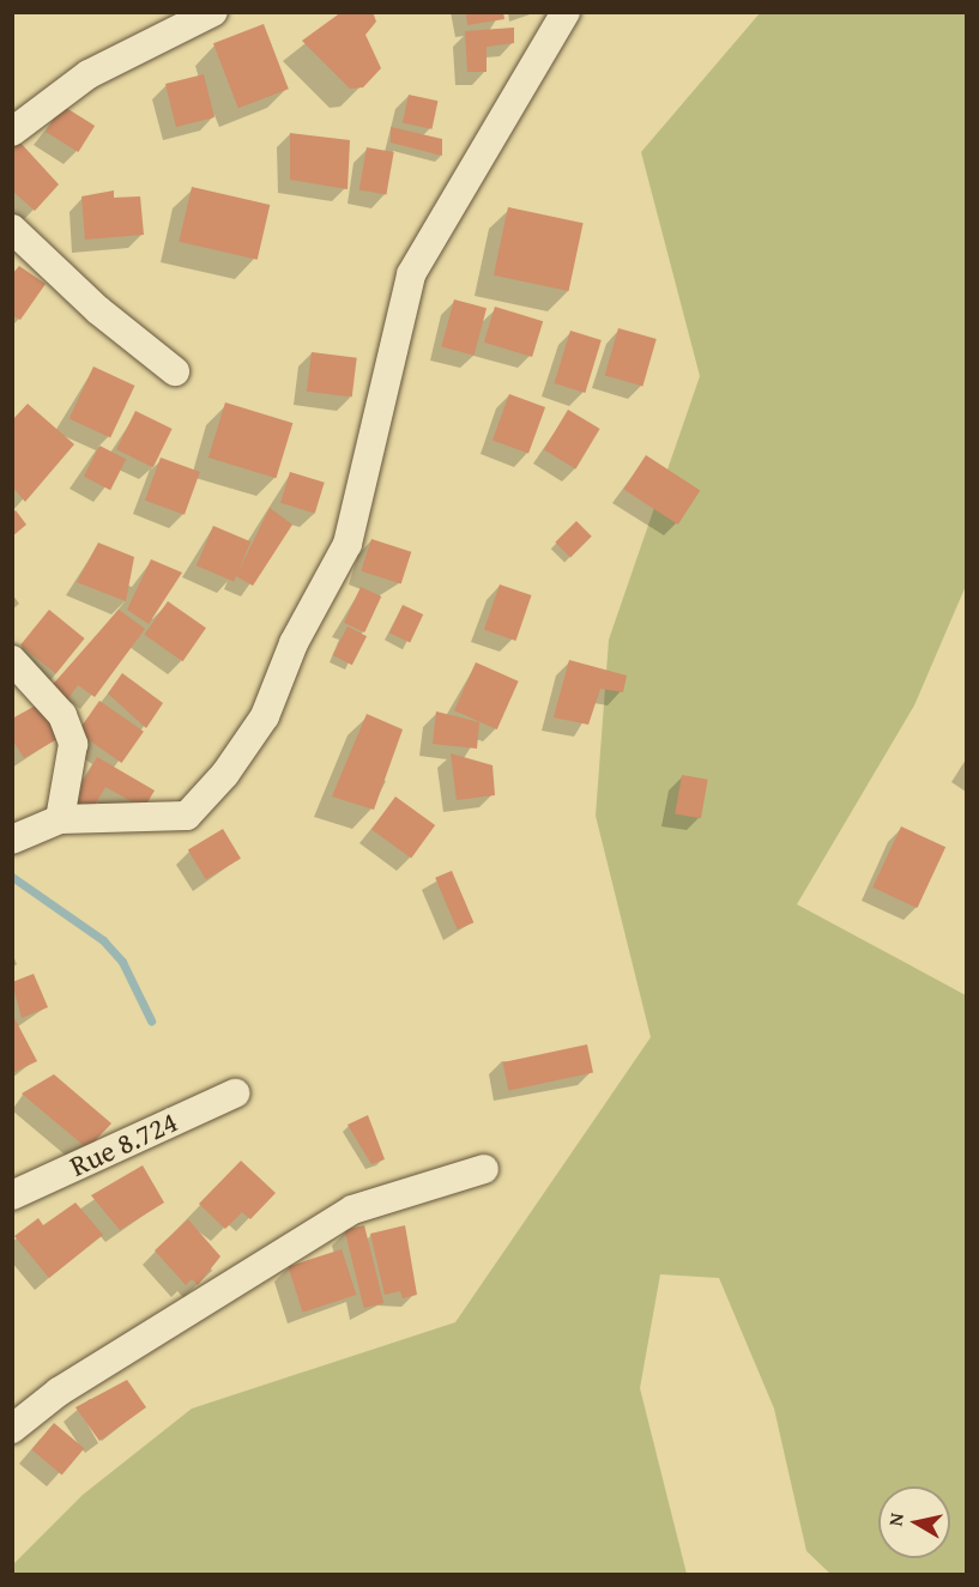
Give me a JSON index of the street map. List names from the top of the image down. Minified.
{"streets":{"street":["Rue 8.724"]},"north":"left"}
